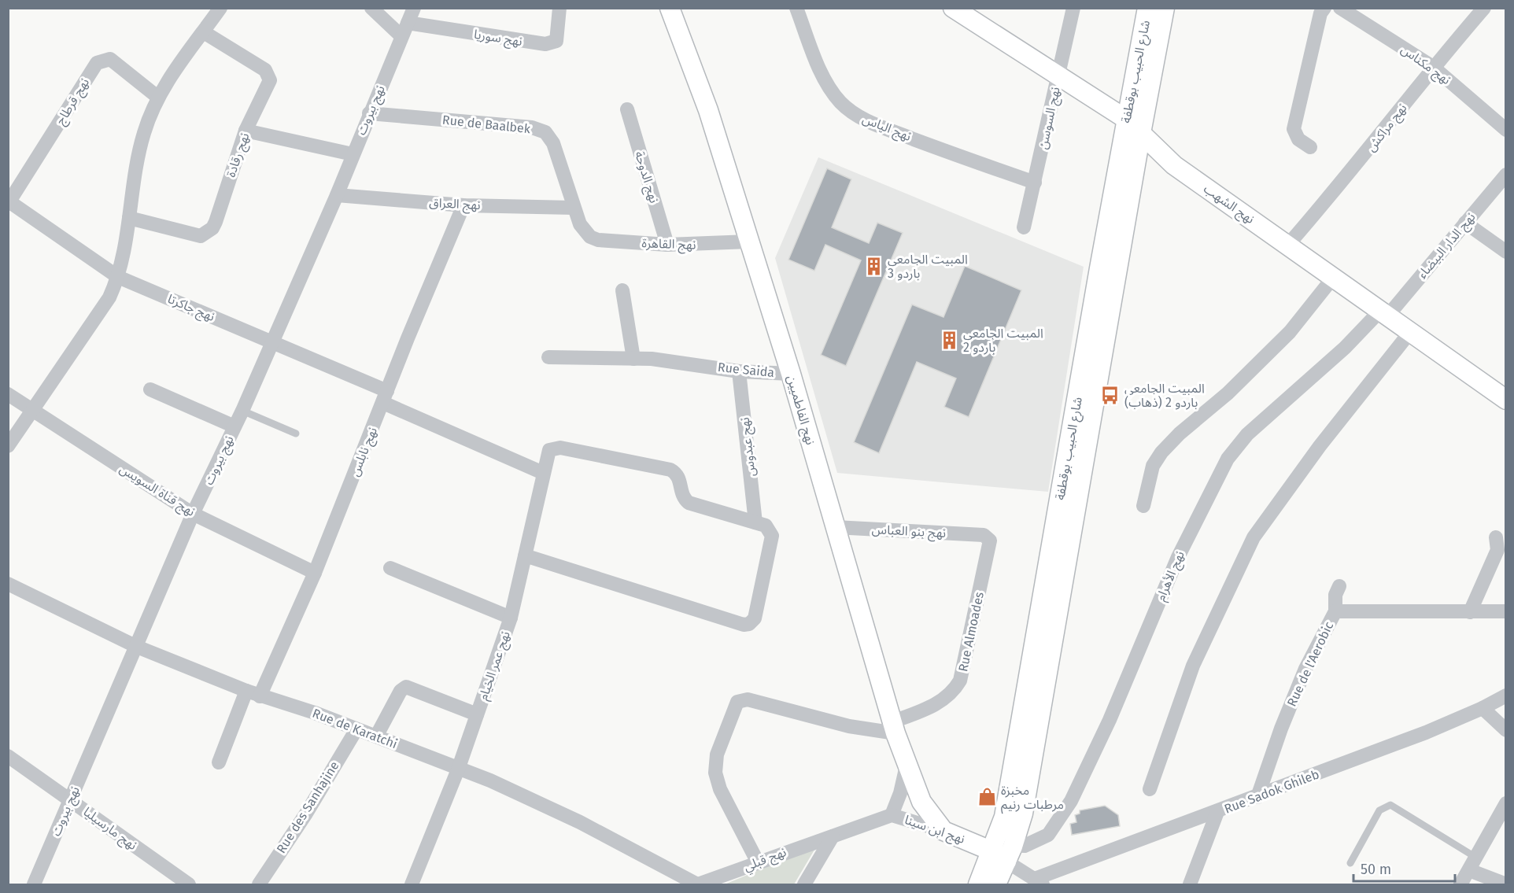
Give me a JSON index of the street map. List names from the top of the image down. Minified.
{"streets":{"main road":["شارع الحبيب بوقطفة","نهج الشهب","نهج الفاطميين","نهج ابن سينا"],"street":["نهج سوريا","نهج مكناس","نهج قرطاج","نهج بيروت","نهج السوسن","Rue de Baalbek","نهج الياس","نهج مراكش","نهج رقادة","نهج الدوحة","نهج العراق","نهج القاهرة","نهج الدار البيضاء","نهج جاكرتا","Rue Saida","نهج عبدوس","نهج نابلس","نهج قناة السويس","نهج بنو العباس","نهج الأهرام","Rue Almoades","Rue de l'Aerobic","نهج عمر الخيام","Rue de Karatchi","Rue Sadok Ghileb","Rue des Sanhajine","نهج مارسيليا","نهج قبلي"]},"crossings":[["نهج سوريا","نهج بيروت"],["نهج مكناس","نهج مراكش"],["شارع الحبيب بوقطفة","نهج الشهب"],["شارع الحبيب بوقطفة","نهج الأهرام"],["شارع الحبيب بوقطفة","نهج ابن سينا"],["نهج قرطاج","نهج جاكرتا"],["نهج بيروت","Rue de Baalbek"],["نهج بيروت","نهج العراق"],["نهج بيروت","نهج جاكرتا"],["نهج بيروت","نهج قناة السويس"],["نهج بيروت","Rue de Karatchi"],["نهج بيروت","نهج مارسيليا"],["نهج السوسن","نهج الياس"],["نهج السوسن","نهج الشهب"],["Rue de Baalbek","نهج العراق"],["Rue de Baalbek","نهج القاهرة"],["نهج مراكش","نهج الشهب"],["نهج الدوحة","نهج القاهرة"],["نهج العراق","نهج نابلس"],["نهج الشهب","نهج الدار البيضاء"],["نهج الشهب","نهج الأهرام"],["نهج القاهرة","نهج الفاطميين"],["نهج الدار البيضاء","نهج الأهرام"],["نهج جاكرتا","نهج نابلس"],["نهج جاكرتا","نهج عمر الخيام"],["Rue Saida","نهج الفاطميين"],["Rue Saida","نهج عبدوس"],["نهج الفاطميين","نهج بنو العباس"],["نهج الفاطميين","Rue Almoades"],["نهج الفاطميين","نهج ابن سينا"],["نهج عبدوس","نهج عمر الخيام"],["نهج نابلس","نهج قناة السويس"],["نهج نابلس","Rue de Karatchi"],["نهج بنو العباس","Rue Almoades"],["نهج الأهرام","نهج ابن سينا"],["Rue de l'Aerobic","Rue Sadok Ghileb"],["نهج عمر الخيام","Rue de Karatchi"],["Rue de Karatchi","Rue des Sanhajine"],["Rue de Karatchi","نهج قبلي"],["نهج ابن سينا","نهج قبلي"]],"places":{"building":["المبيت الجامعي باردو 3","المبيت الجامعي باردو 2"],"bus stop":["المبيت الجامعي باردو 2 (ذهاب)"],"shop":["مخبزة مرطبات رنيم"]},"scale_bar":"50 m"}
